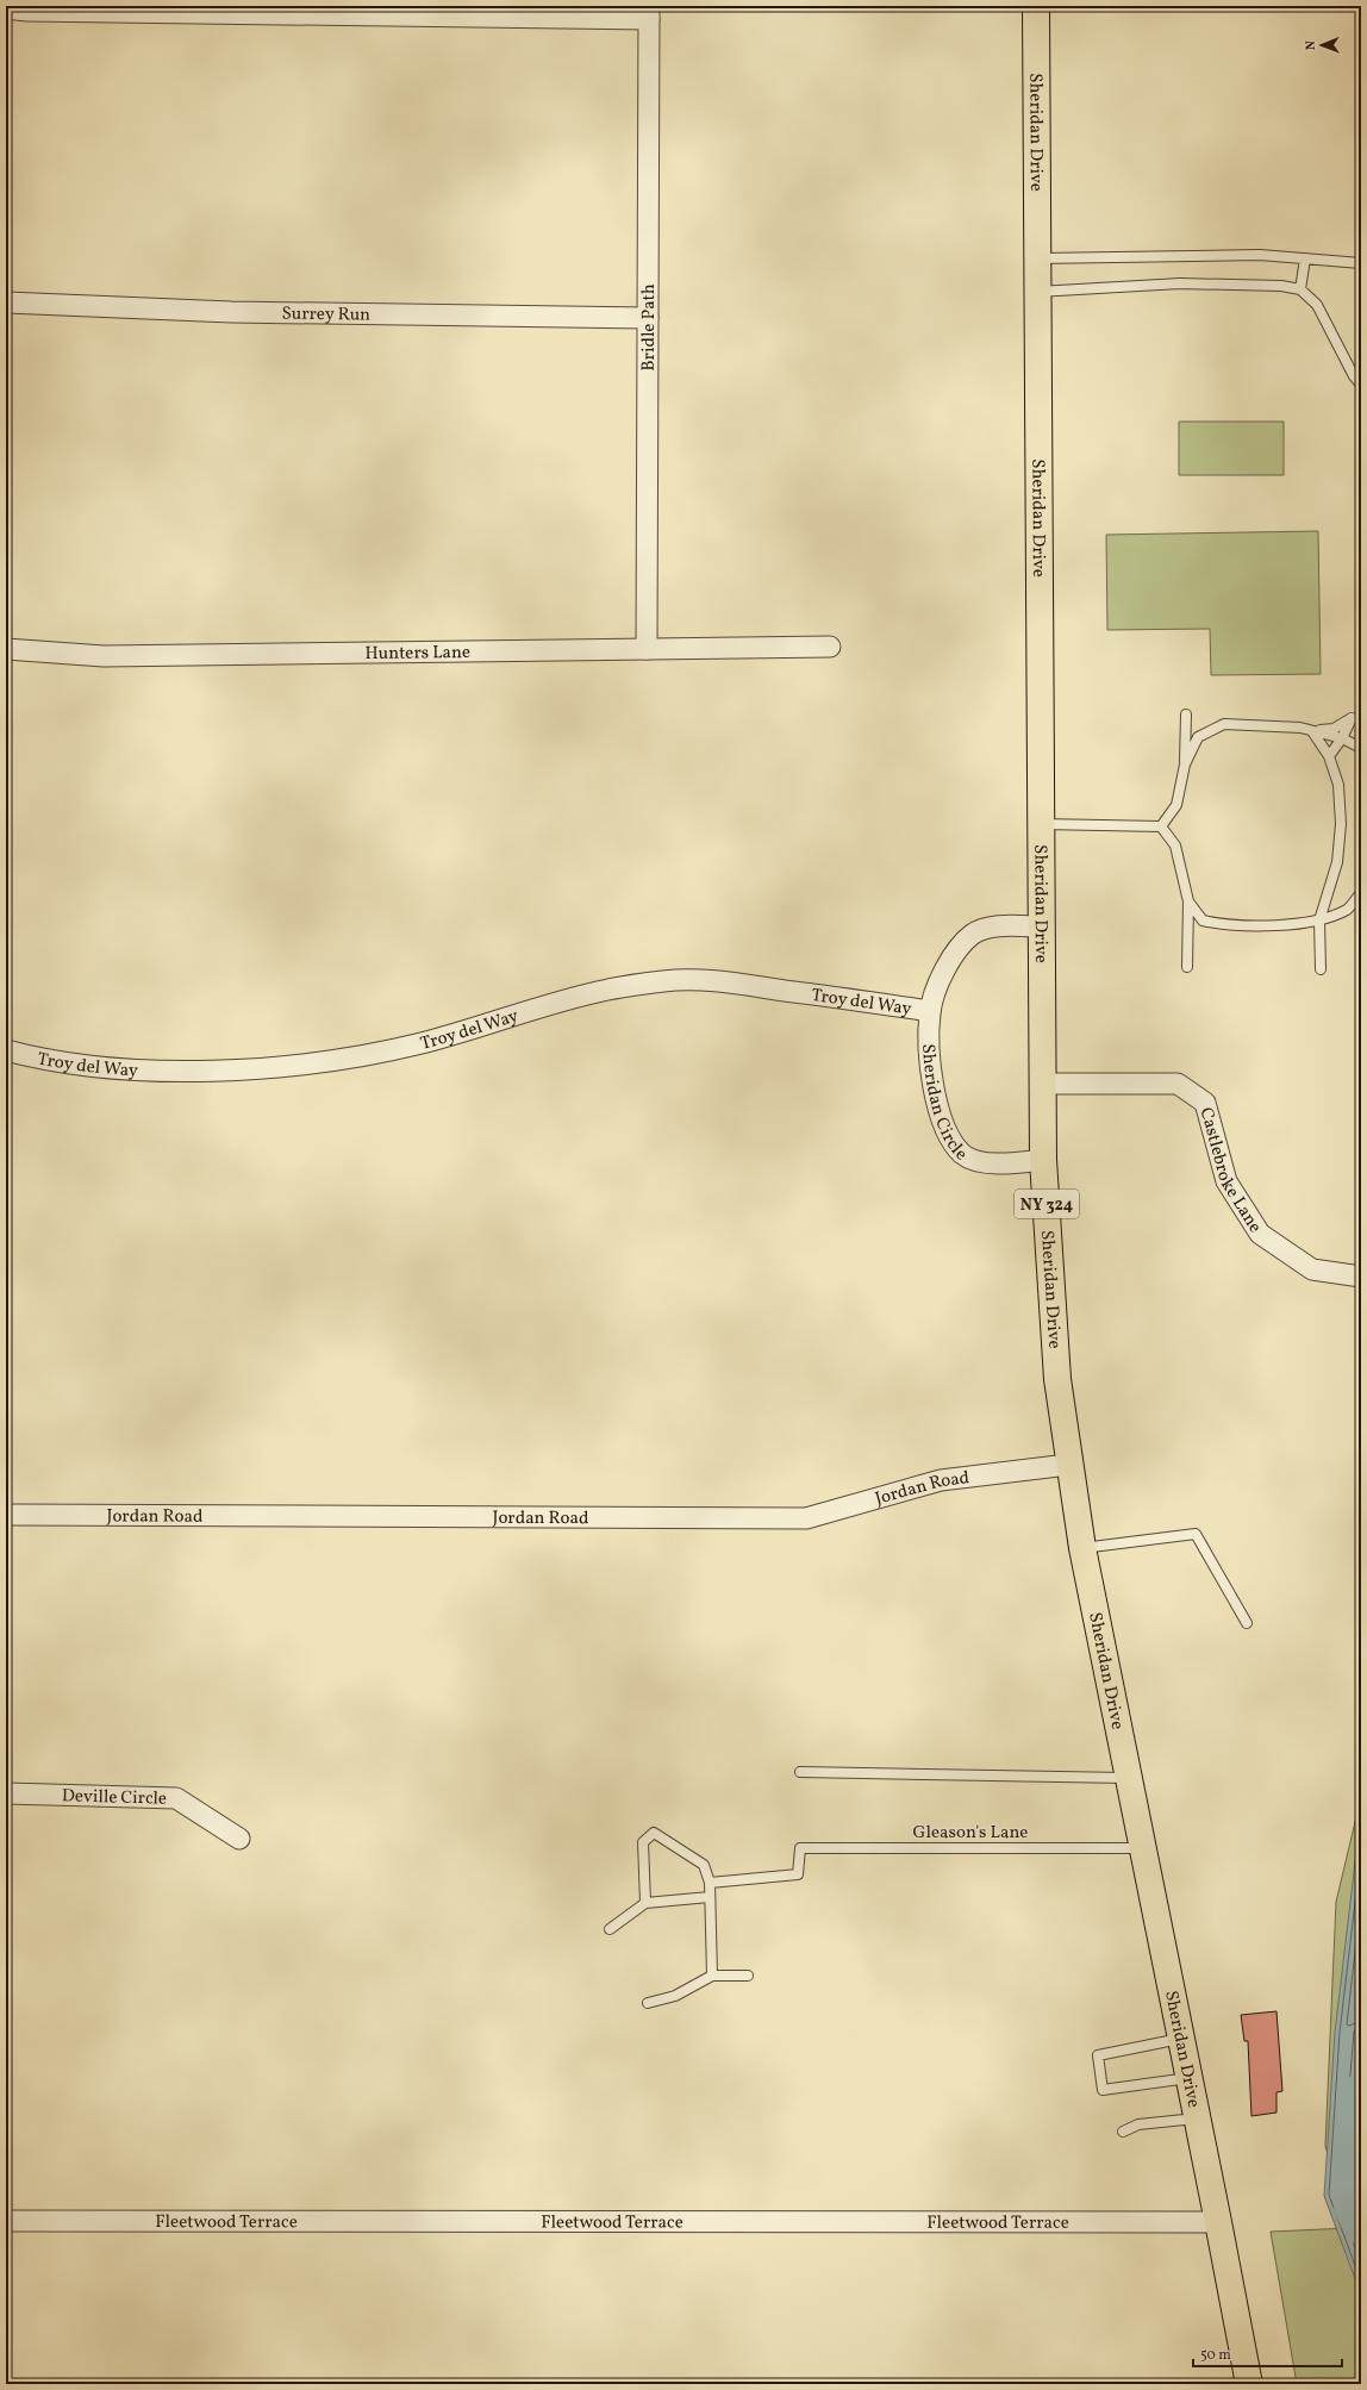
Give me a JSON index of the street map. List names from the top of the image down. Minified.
{"streets":{"main road":["Sheridan Drive","NY 324"],"street":["Surrey Run","Bridle Path","Hunters Lane","Troy del Way","Sheridan Circle","Castlebroke Lane","Jordan Road","Deville Circle","Fleetwood Terrace"],"lane":["Gleason's Lane"]},"crossings":[["Sheridan Drive","Sheridan Circle"],["Sheridan Drive","Castlebroke Lane"],["Sheridan Drive","Jordan Road"],["Sheridan Drive","Gleason's Lane"],["Sheridan Drive","Fleetwood Terrace"],["Surrey Run","Bridle Path"],["Bridle Path","Hunters Lane"],["Troy del Way","Sheridan Circle"]],"scale_bar":"50 m","north":"left"}
